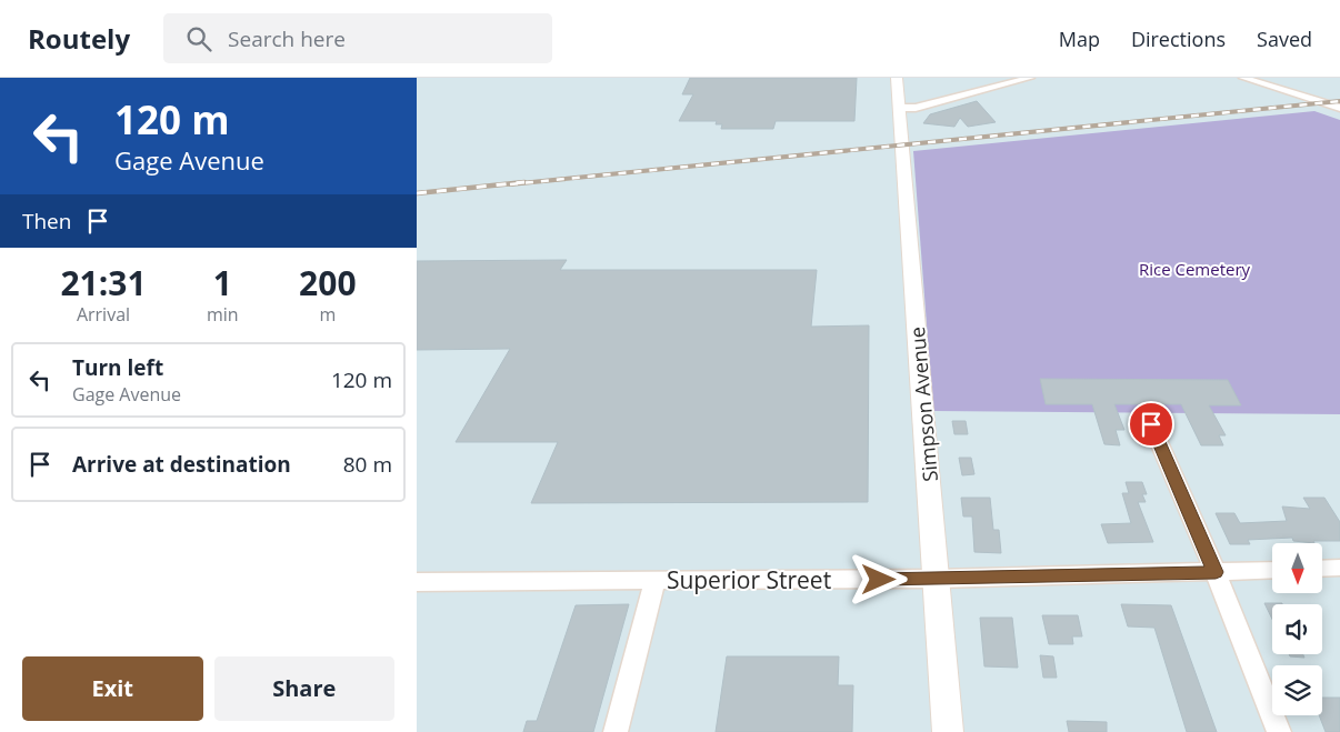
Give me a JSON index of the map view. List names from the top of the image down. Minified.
{"streets":{"street":["Simpson Avenue","Superior Street"]},"crossings":[["Simpson Avenue","Superior Street"]],"parks":["Rice Cemetery"],"north":"bottom","page":{"header":"Routely","search":"Search here","nav":["Map","Directions","Saved"],"turn":["120 m","Gage Avenue"],"then":"Then","eta":["21:31","Arrival","1","min","200","m"],"list":[{"name":"Turn left","note":"Gage Avenue","value":"120 m"},{"name":"Arrive at destination","value":"80 m"}],"buttons":["Exit","Share"]}}
